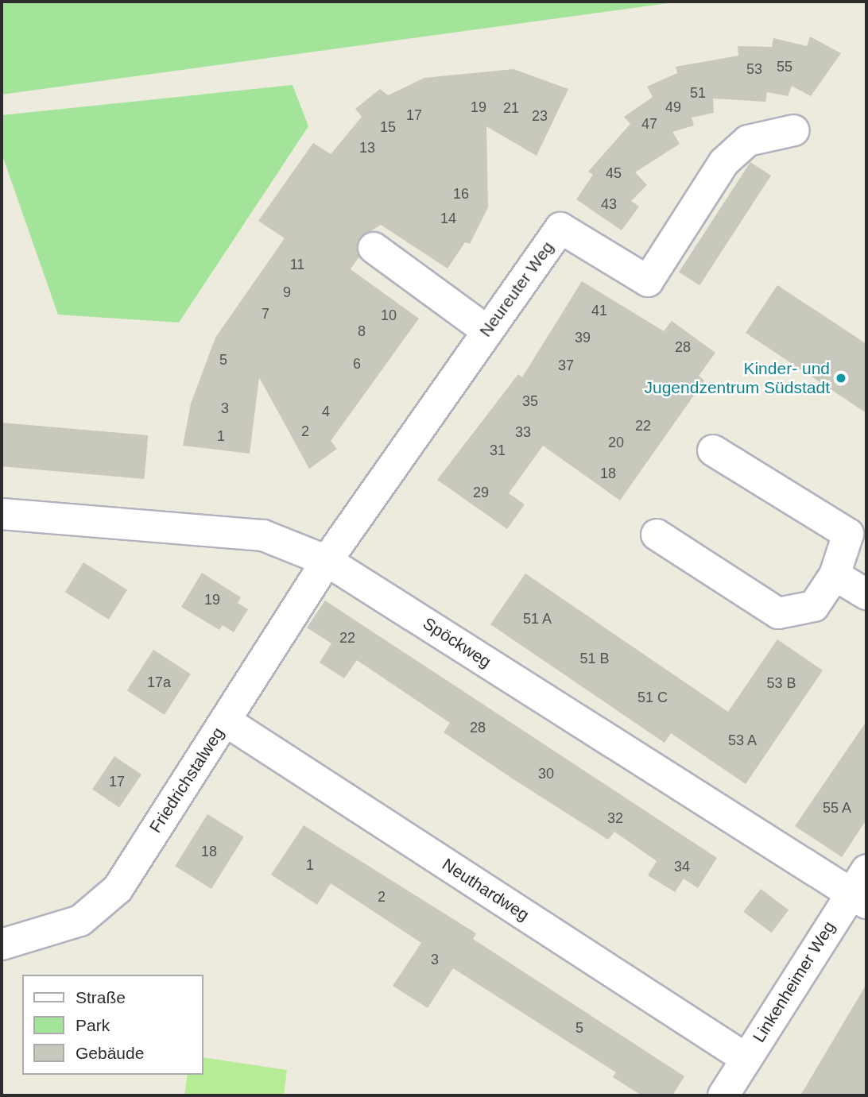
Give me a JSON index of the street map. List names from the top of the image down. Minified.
{"streets":{"street":["Neureuter Weg","Spöckweg","Friedrichstalweg","Neuthardweg","Linkenheimer Weg"]},"crossings":[["Neureuter Weg","Spöckweg"],["Neureuter Weg","Friedrichstalweg"],["Spöckweg","Friedrichstalweg"],["Spöckweg","Linkenheimer Weg"],["Friedrichstalweg","Neuthardweg"],["Neuthardweg","Linkenheimer Weg"]],"places":["Kinder- und Jugendzentrum Südstadt"],"house_numbers":["55","53","51","19","49","21","17","23","47","15","13","45","16","43","14","11","9","41","7","10","8","39","28","5","6","37","35","3","4","22","2","33","1","20","31","18","29","19","51 A","22","51 B","17a","53 B","51 C","28","53 A","30","17","55 A","32","18","1","34","2","3","5"],"legend":["Straße","Park","Gebäude"]}
